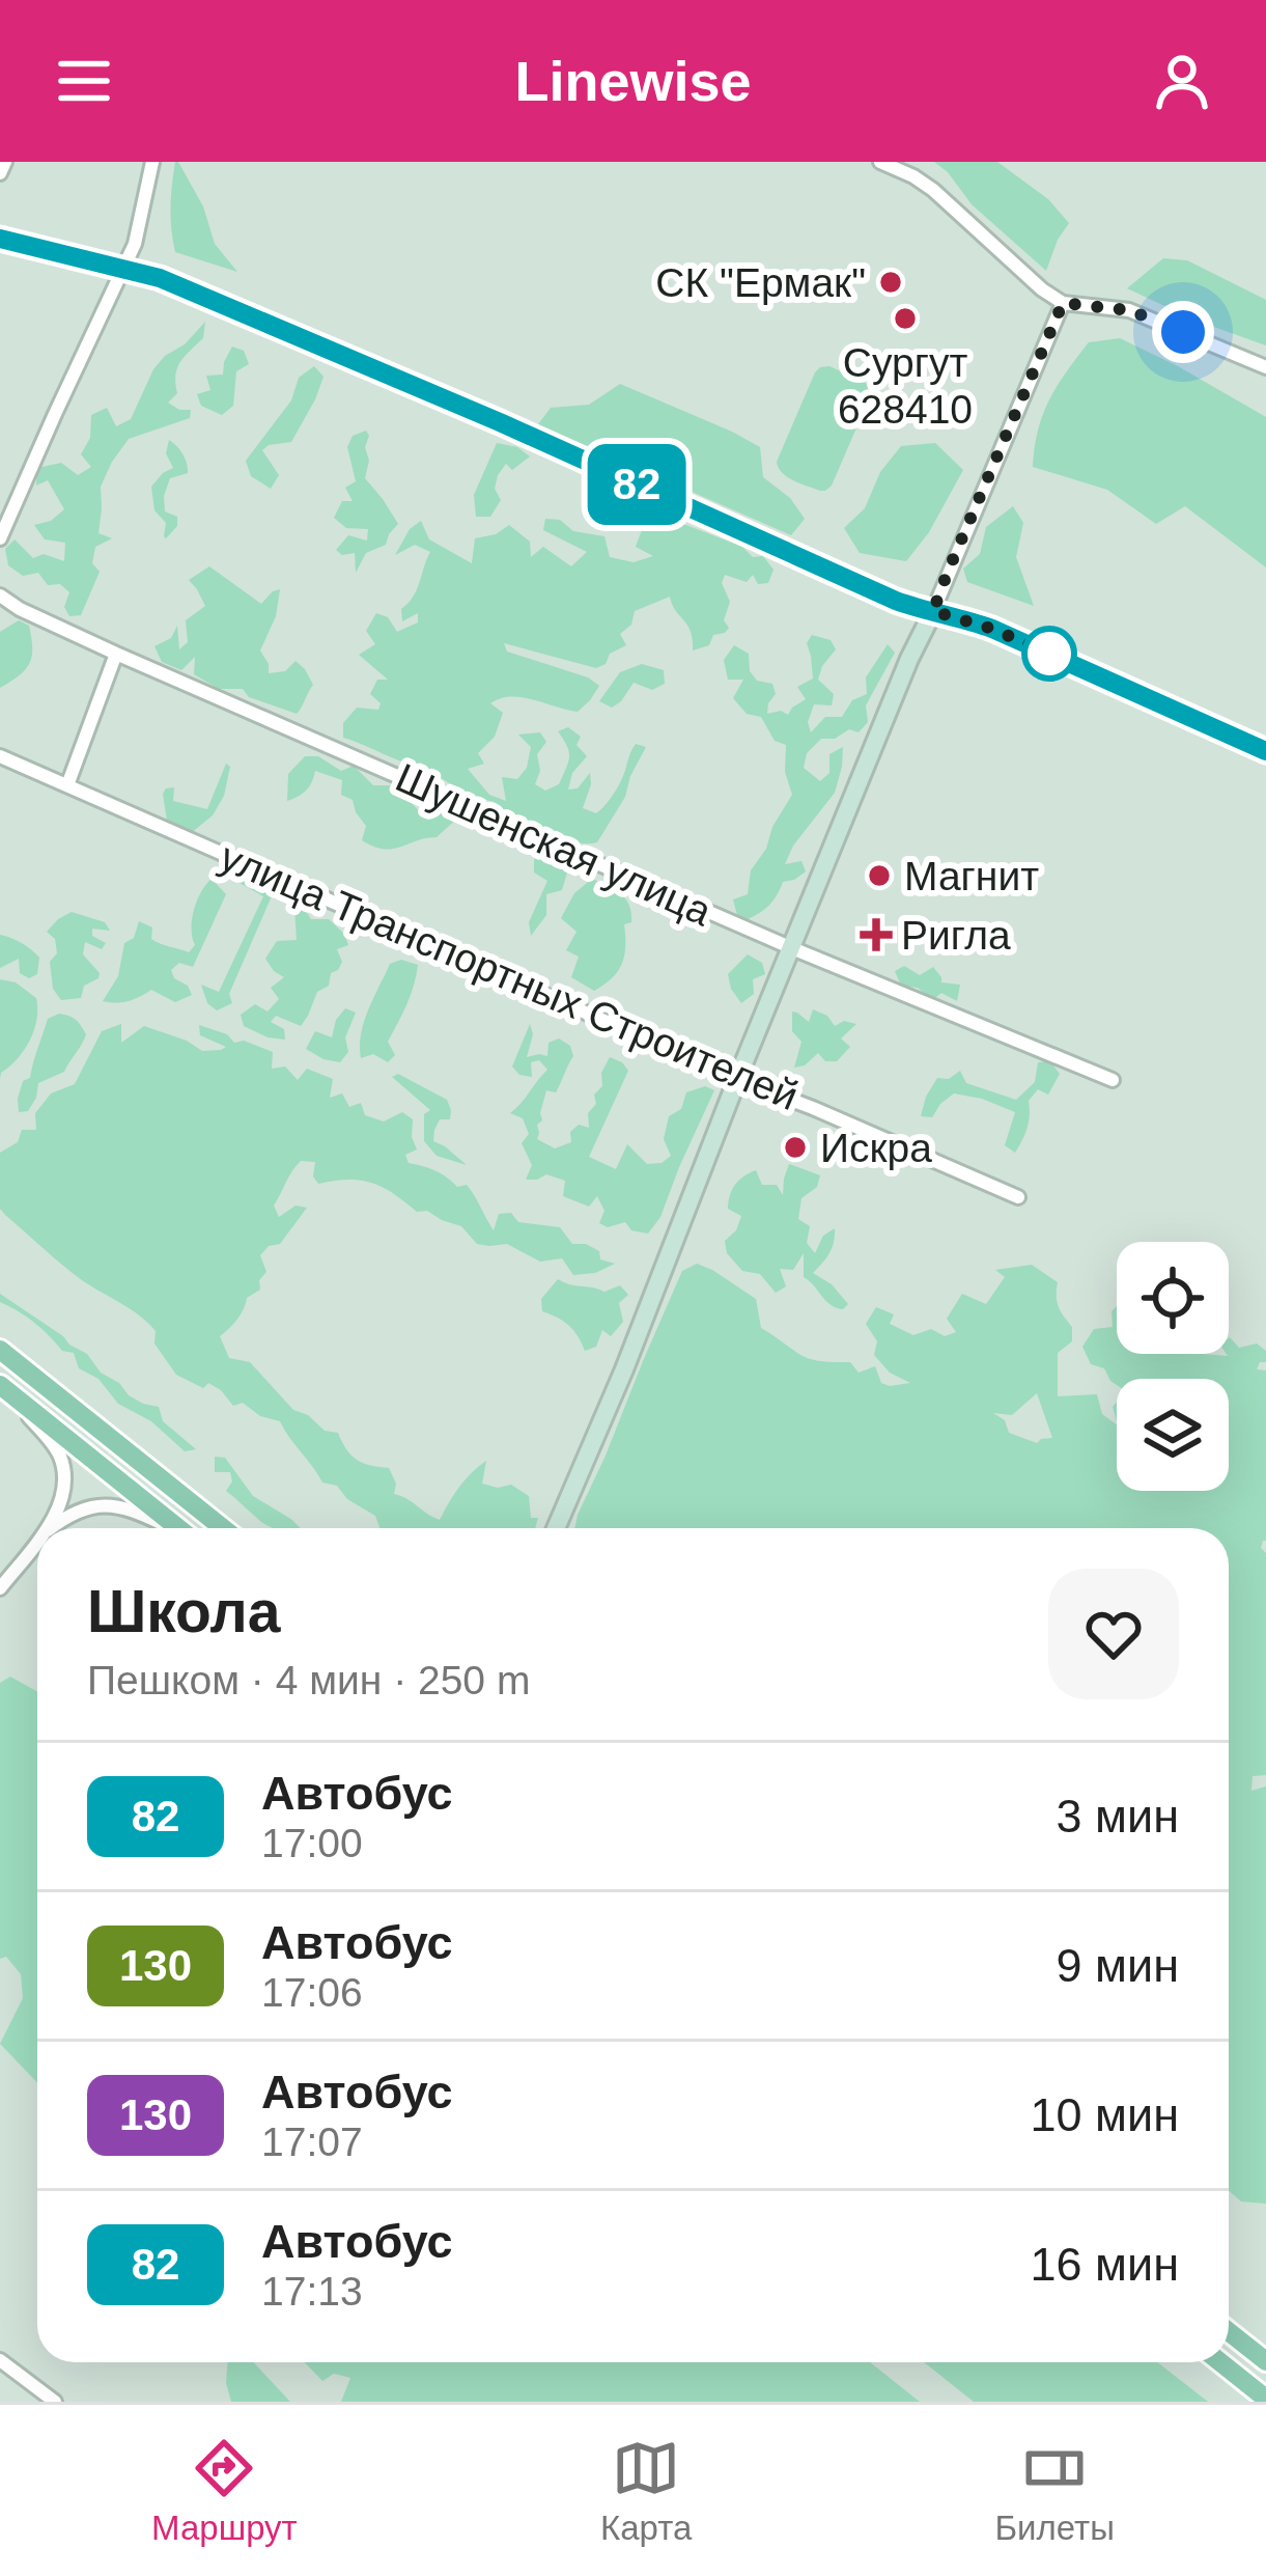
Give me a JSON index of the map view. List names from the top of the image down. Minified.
{"streets":{"street":["Шушенская улица","улица Транспортных Строителей"]},"places":{"other":["СК \"Ермак\"","Сургут 628410","Магнит","Искра"],"health":["Ригла"]},"lines":["bus line 82"],"page":{"header":"Linewise","on_map":"82","heading":["Школа","Пешком · 4 мин · 250 m"],"list":[{"mark":"82","name":"Автобус","note":"17:00","value":"3 мин"},{"mark":"130","name":"Автобус","note":"17:06","value":"9 мин"},{"mark":"130","name":"Автобус","note":"17:07","value":"10 мин"},{"mark":"82","name":"Автобус","note":"17:13","value":"16 мин"}],"tabs":["Маршрут","Карта","Билеты"]}}
